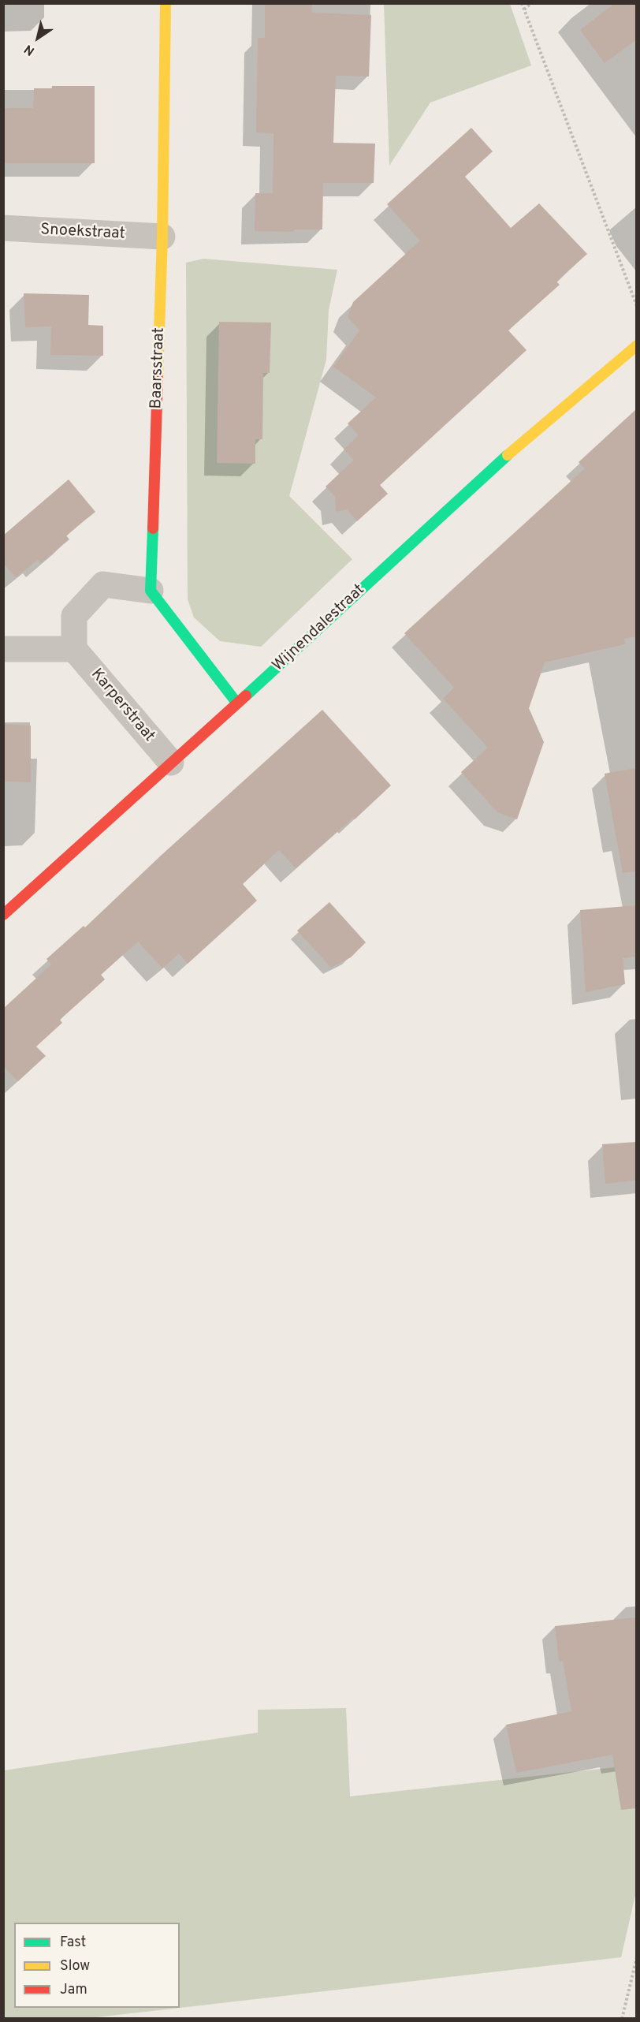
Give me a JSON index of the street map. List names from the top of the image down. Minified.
{"streets":{"street":["Snoekstraat","Baarsstraat","Wijnendalestraat","Karperstraat"]},"crossings":[["Snoekstraat","Baarsstraat"],["Wijnendalestraat","Karperstraat"]],"legend":["Fast","Slow","Jam"],"north":"bottom left"}
